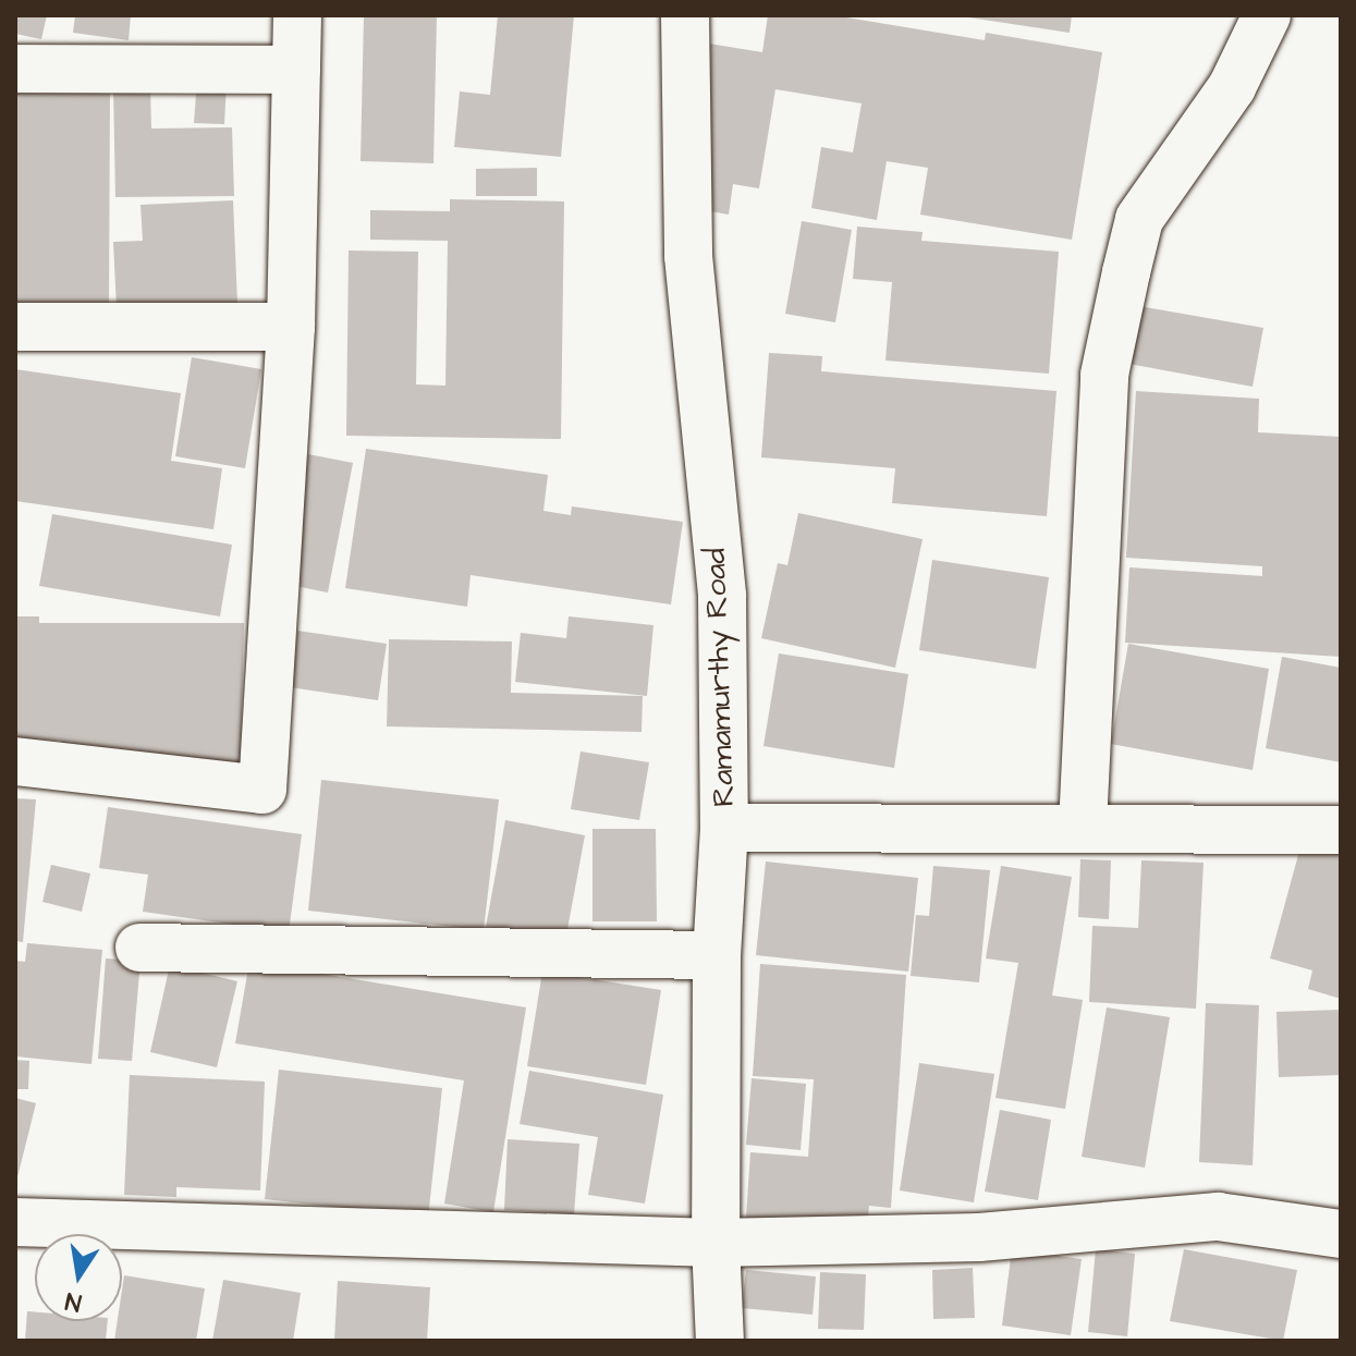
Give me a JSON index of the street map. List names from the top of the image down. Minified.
{"streets":{"street":["Ramamurthy Road"]},"north":"bottom"}
